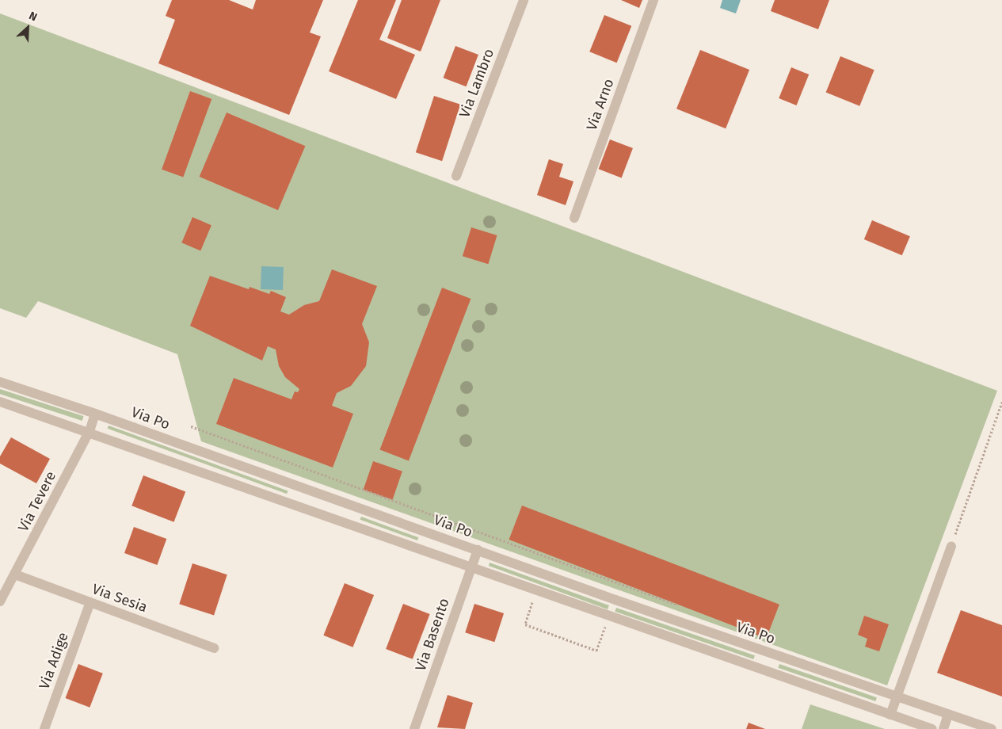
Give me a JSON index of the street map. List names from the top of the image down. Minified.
{"streets":{"street":["Via Lambro","Via Arno","Via Po","Via Tevere","Via Sesia","Via Basento","Via Adige"]},"crossings":[["Via Po","Via Tevere"],["Via Po","Via Basento"],["Via Tevere","Via Sesia"],["Via Sesia","Via Adige"]],"north":"top right"}
